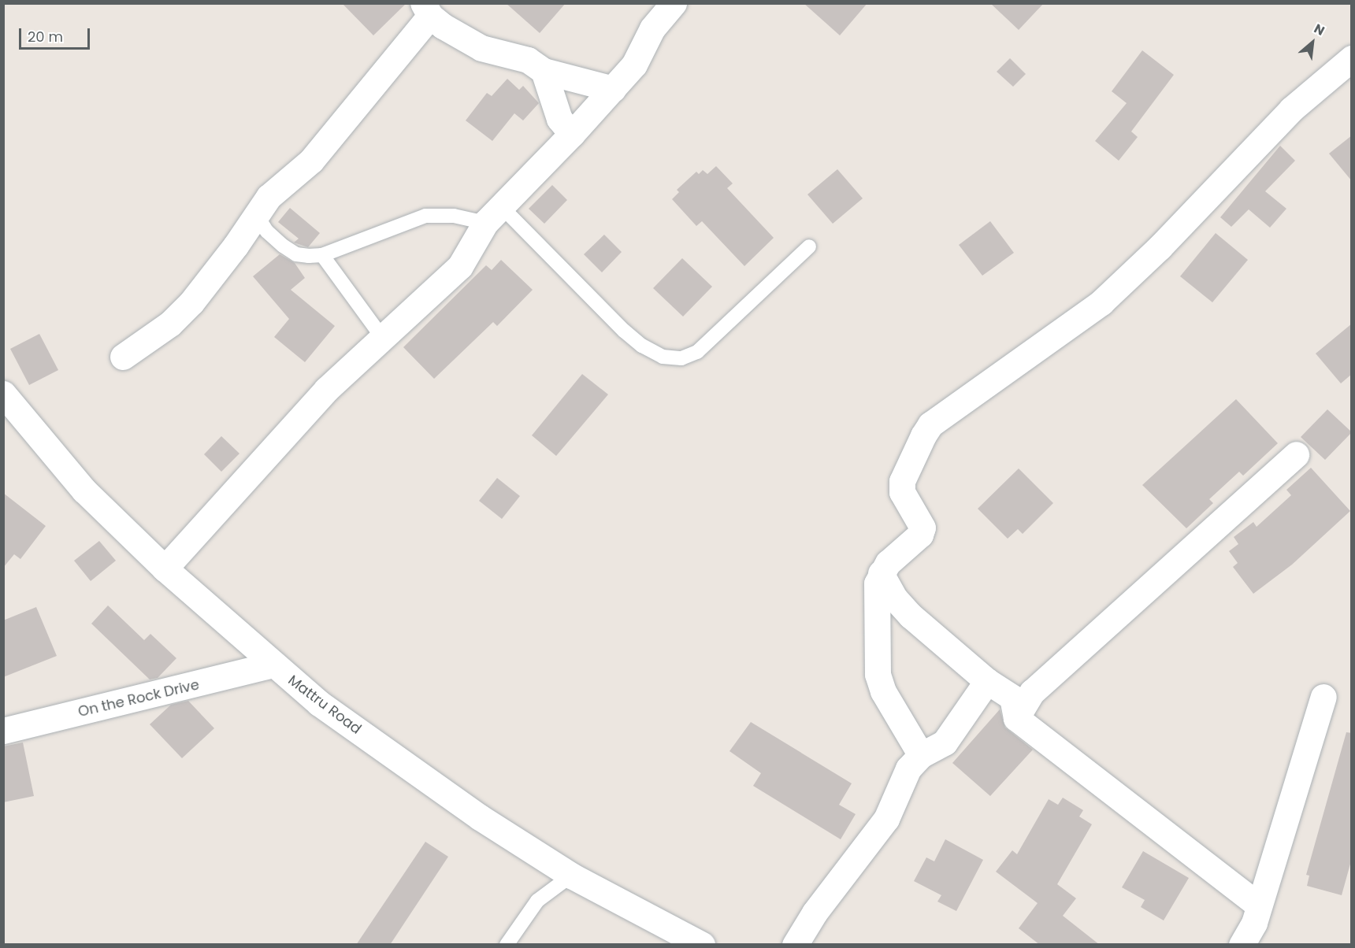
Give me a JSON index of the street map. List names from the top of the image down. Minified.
{"streets":{"street":["On the Rock Drive","Mattru Road"]},"crossings":[["On the Rock Drive","Mattru Road"]],"scale_bar":"20 m","north":"top right"}
